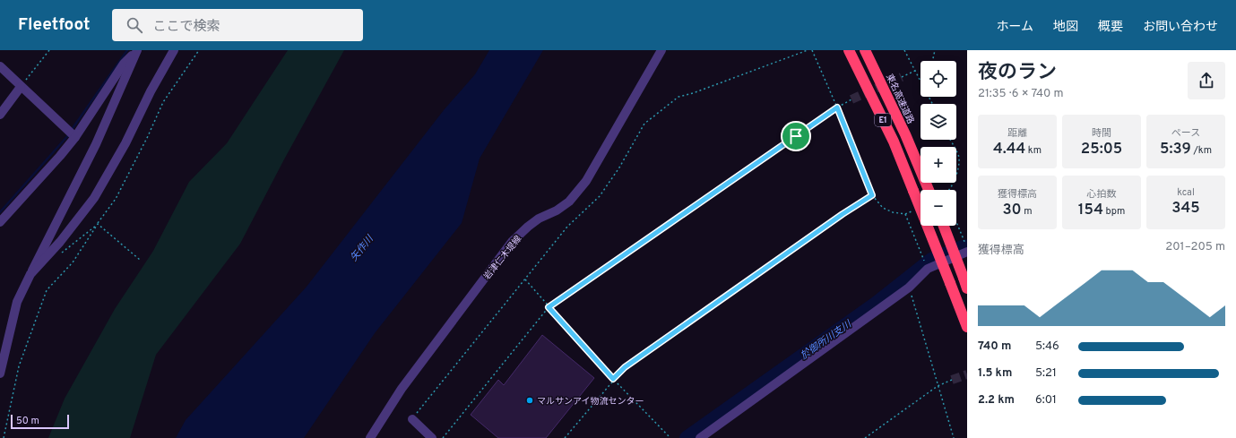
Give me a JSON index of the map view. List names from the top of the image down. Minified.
{"streets":{"highway":["東名高速道路","E1"],"street":["岩津仁木堤線"]},"water":["矢作川","於御所川支川"],"places":["マルサンアイ物流センター"],"scale_bar":"50 m","page":{"header":"Fleetfoot","search":"ここで検索","nav":["ホーム","地図","概要","お問い合わせ"],"heading":["夜のラン","21:35 · 6 × 740 m"],"map_buttons":["+","−"],"stats":[["距離","4.44 km"],["時間","25:05"],["ペース","5:39 /km"],["獲得標高","30 m"],["心拍数","154 bpm"],["kcal","345"]],"chart":["獲得標高","201–205 m"],"list":[{"name":"740 m","note":"5:46"},{"name":"1.5 km","note":"5:21"},{"name":"2.2 km","note":"6:01"}],"scale":"50 m"}}
